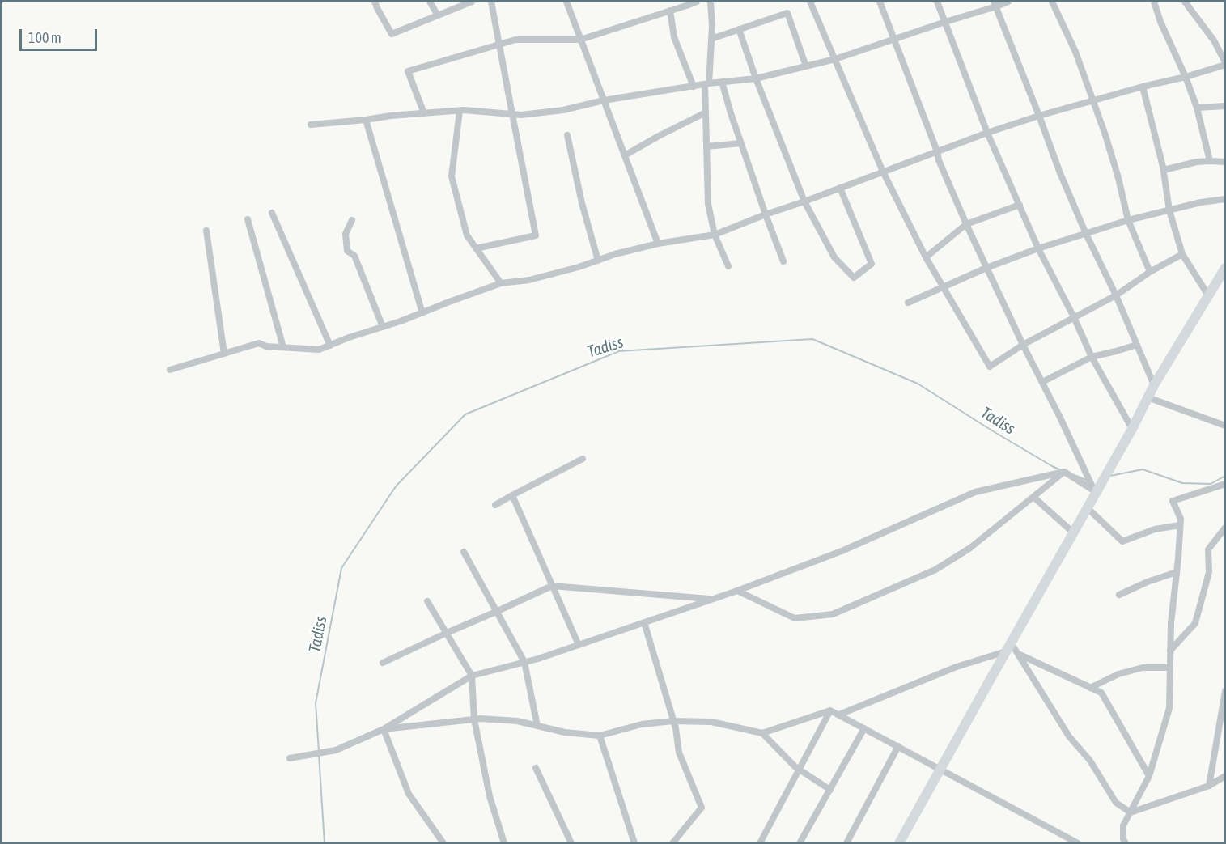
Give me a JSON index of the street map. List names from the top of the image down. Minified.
{"water":["Tadiss"],"scale_bar":"100 m"}
